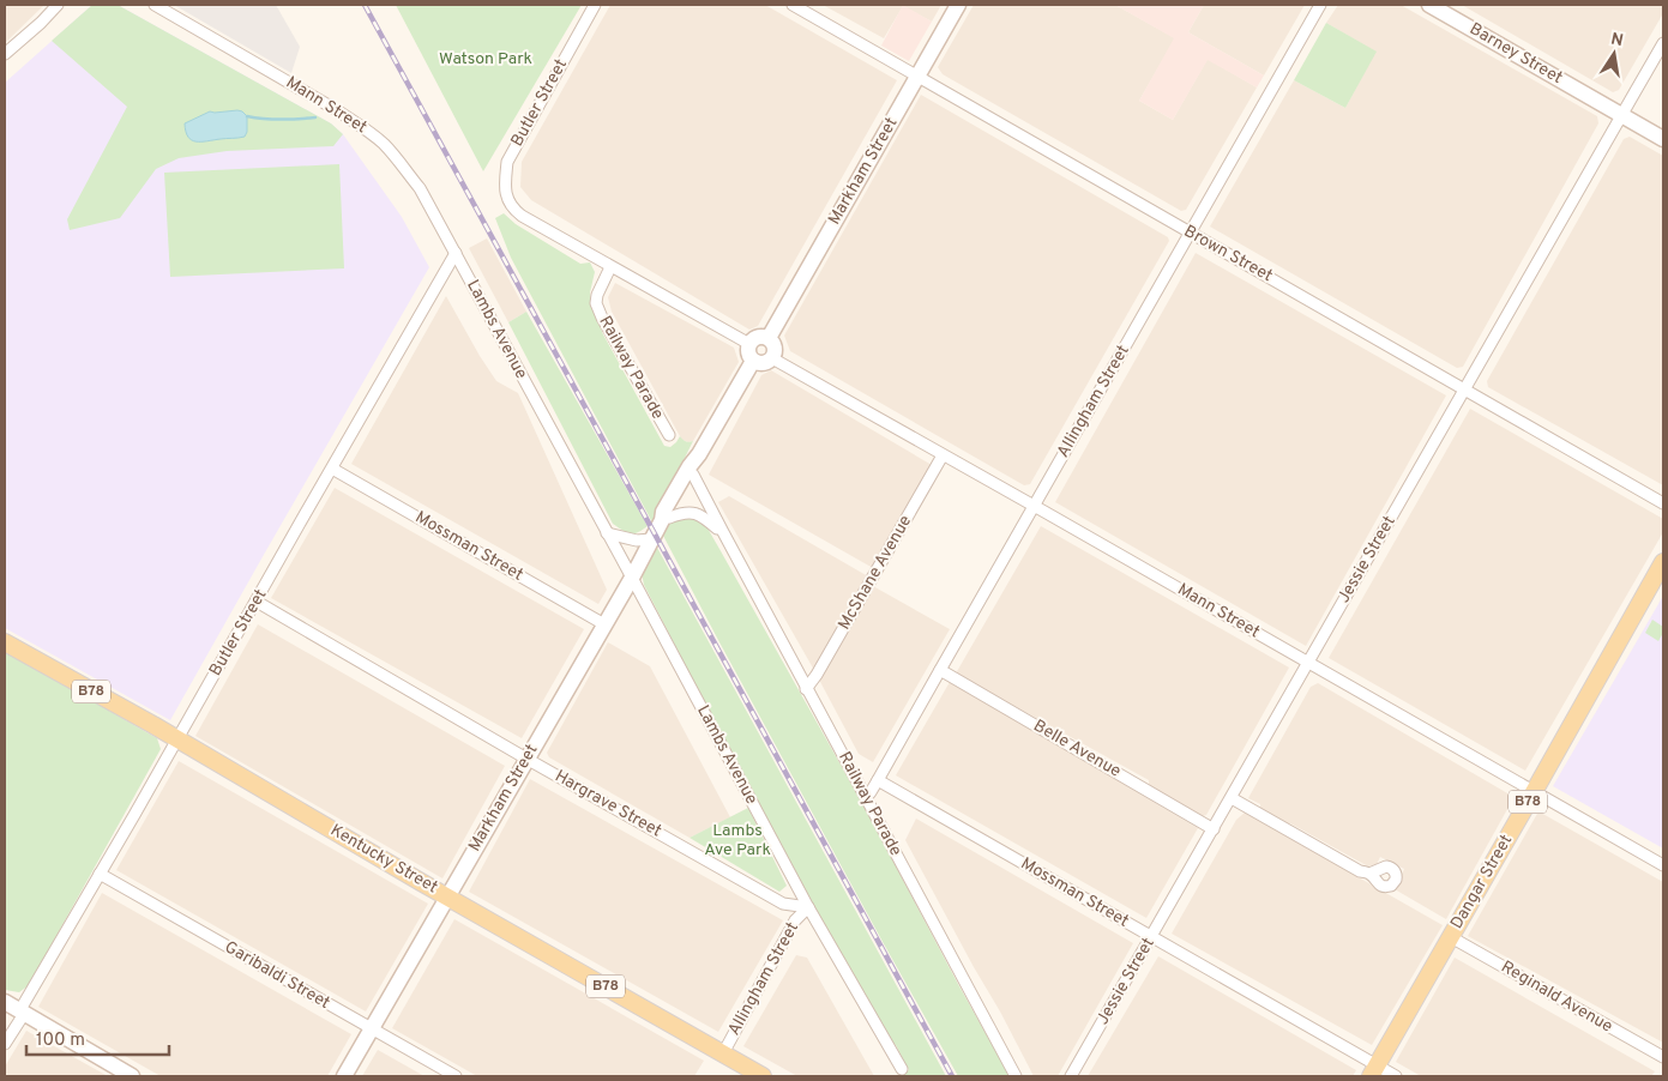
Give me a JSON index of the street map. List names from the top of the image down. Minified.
{"streets":{"main road":["B78","Kentucky Street","Dangar Street"],"street":["Barney Street","Butler Street","Mann Street","Markham Street","Brown Street","Lambs Avenue","Railway Parade","Allingham Street","Mossman Street","Jessie Street","McShane Avenue","Belle Avenue","Hargrave Street","Garibaldi Street","Reginald Avenue"]},"crossings":[["Barney Street","Jessie Street"],["Butler Street","Mann Street"],["Butler Street","Lambs Avenue"],["Butler Street","Railway Parade"],["Butler Street","Mossman Street"],["Butler Street","Hargrave Street"],["Butler Street","Kentucky Street"],["Butler Street","Garibaldi Street"],["Mann Street","Markham Street"],["Mann Street","Lambs Avenue"],["Mann Street","Allingham Street"],["Mann Street","Jessie Street"],["Mann Street","McShane Avenue"],["Mann Street","Dangar Street"],["Markham Street","Brown Street"],["Markham Street","Lambs Avenue"],["Markham Street","Railway Parade"],["Markham Street","Mossman Street"],["Markham Street","Hargrave Street"],["Markham Street","Kentucky Street"],["Markham Street","Garibaldi Street"],["Brown Street","Allingham Street"],["Brown Street","Jessie Street"],["Lambs Avenue","Allingham Street"],["Lambs Avenue","Hargrave Street"],["Railway Parade","Allingham Street"],["Railway Parade","McShane Avenue"],["Allingham Street","Mossman Street"],["Allingham Street","Belle Avenue"],["Allingham Street","Hargrave Street"],["Allingham Street","Kentucky Street"],["Mossman Street","Jessie Street"],["Mossman Street","Dangar Street"],["Jessie Street","Belle Avenue"],["Dangar Street","Reginald Avenue"]],"parks":["Watson Park","Lambs Ave Park"],"scale_bar":"100 m","north":"top"}
